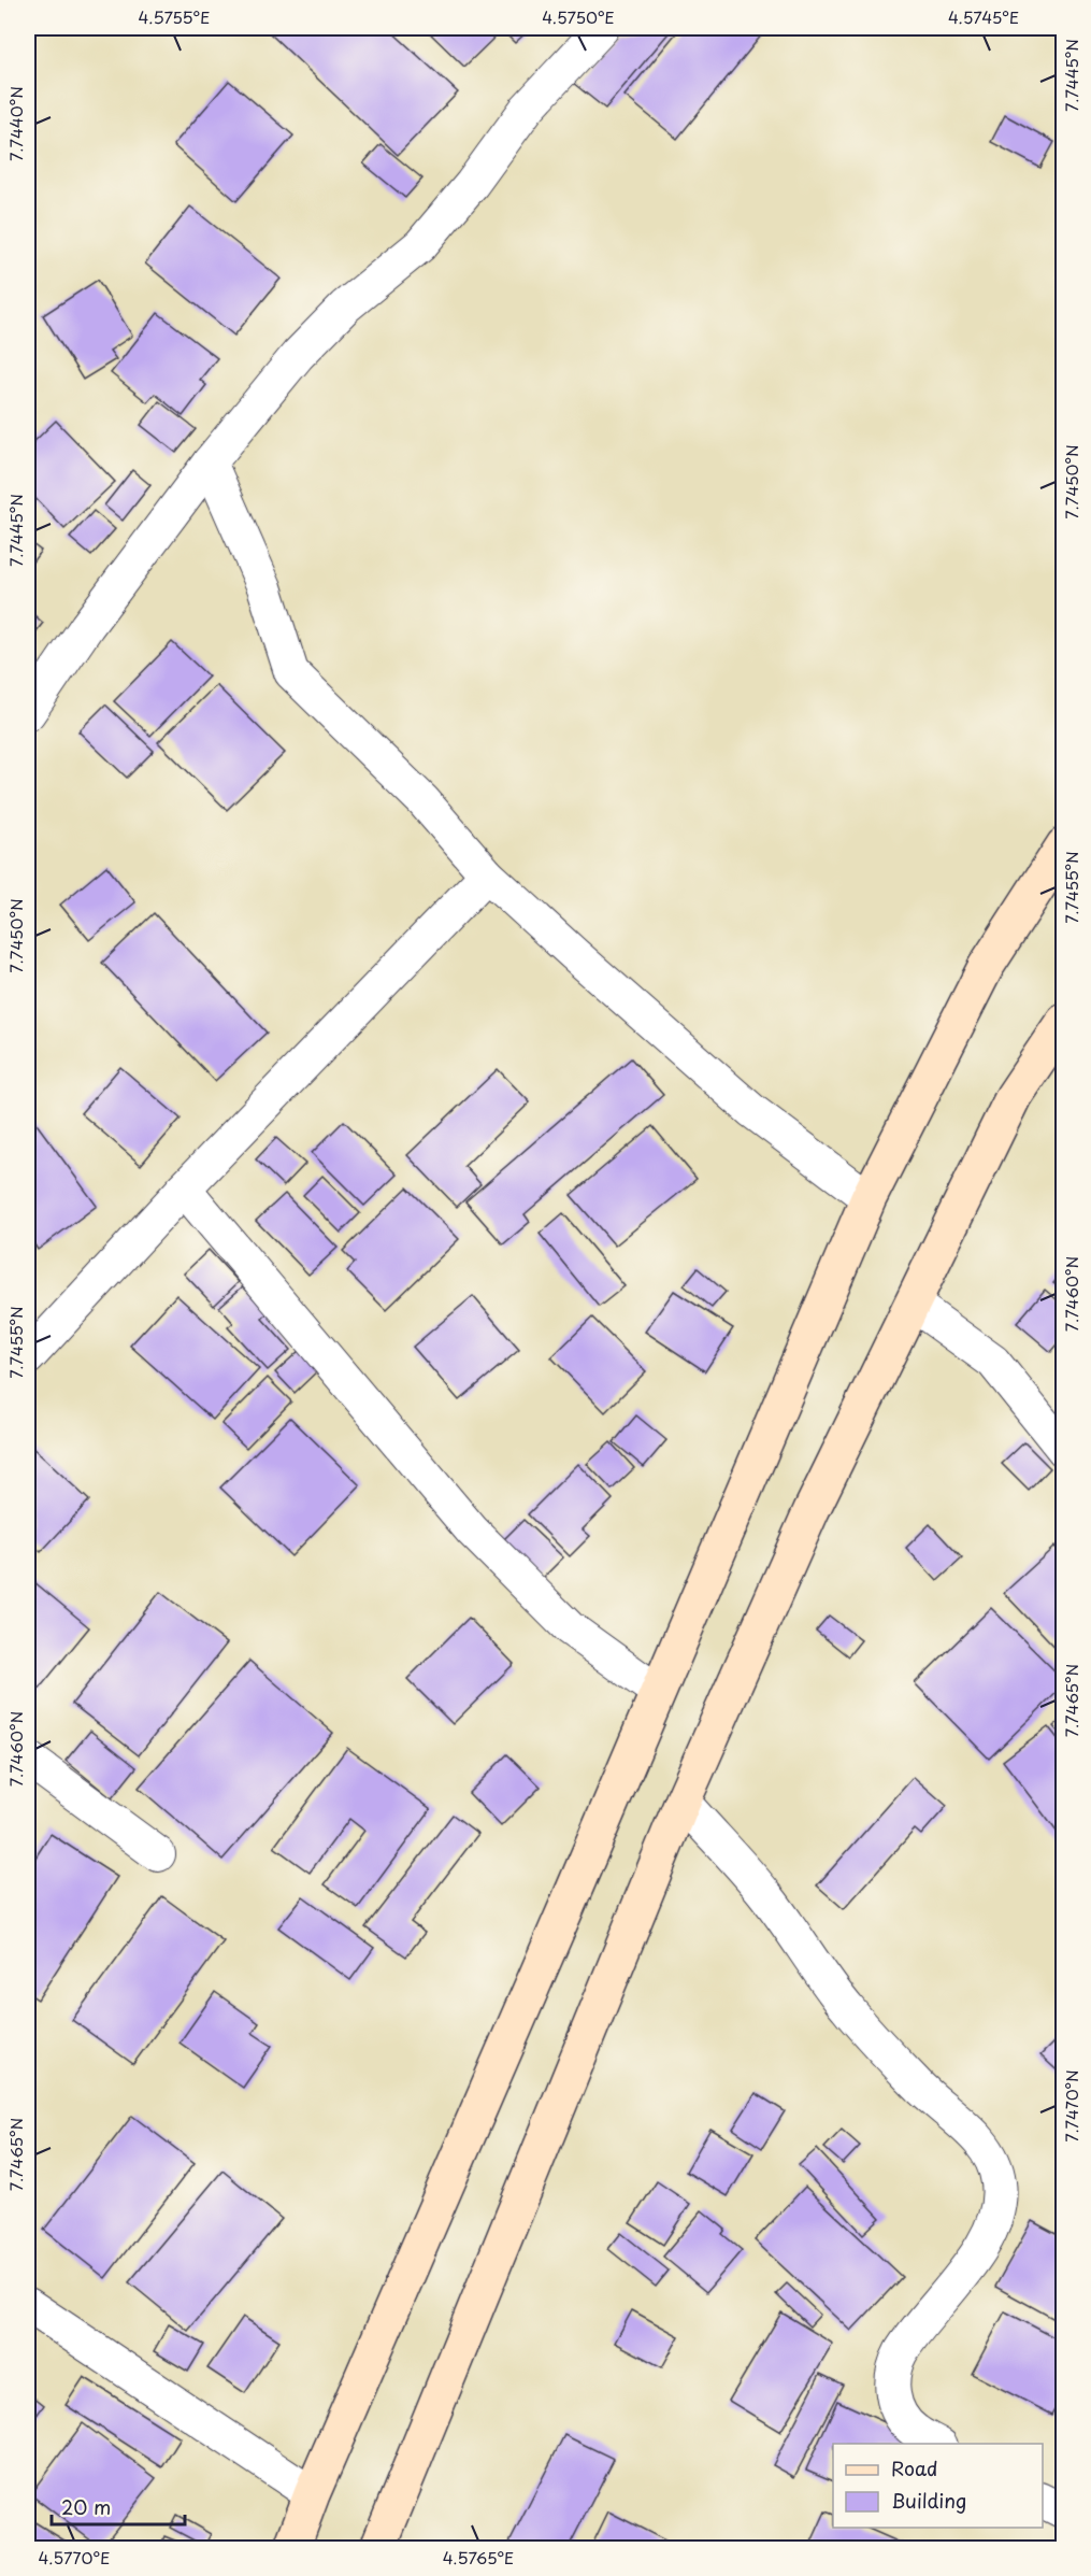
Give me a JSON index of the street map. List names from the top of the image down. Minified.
{"legend":["Road","Building"],"scale_bar":"20 m","coordinates":["4.5755°E","4.5750°E","4.5745°E","7.7445°N","7.7440°N","7.7450°N","7.7455°N","7.7460°N","7.7465°N","7.7470°N","4.5770°E","4.5765°E"]}
